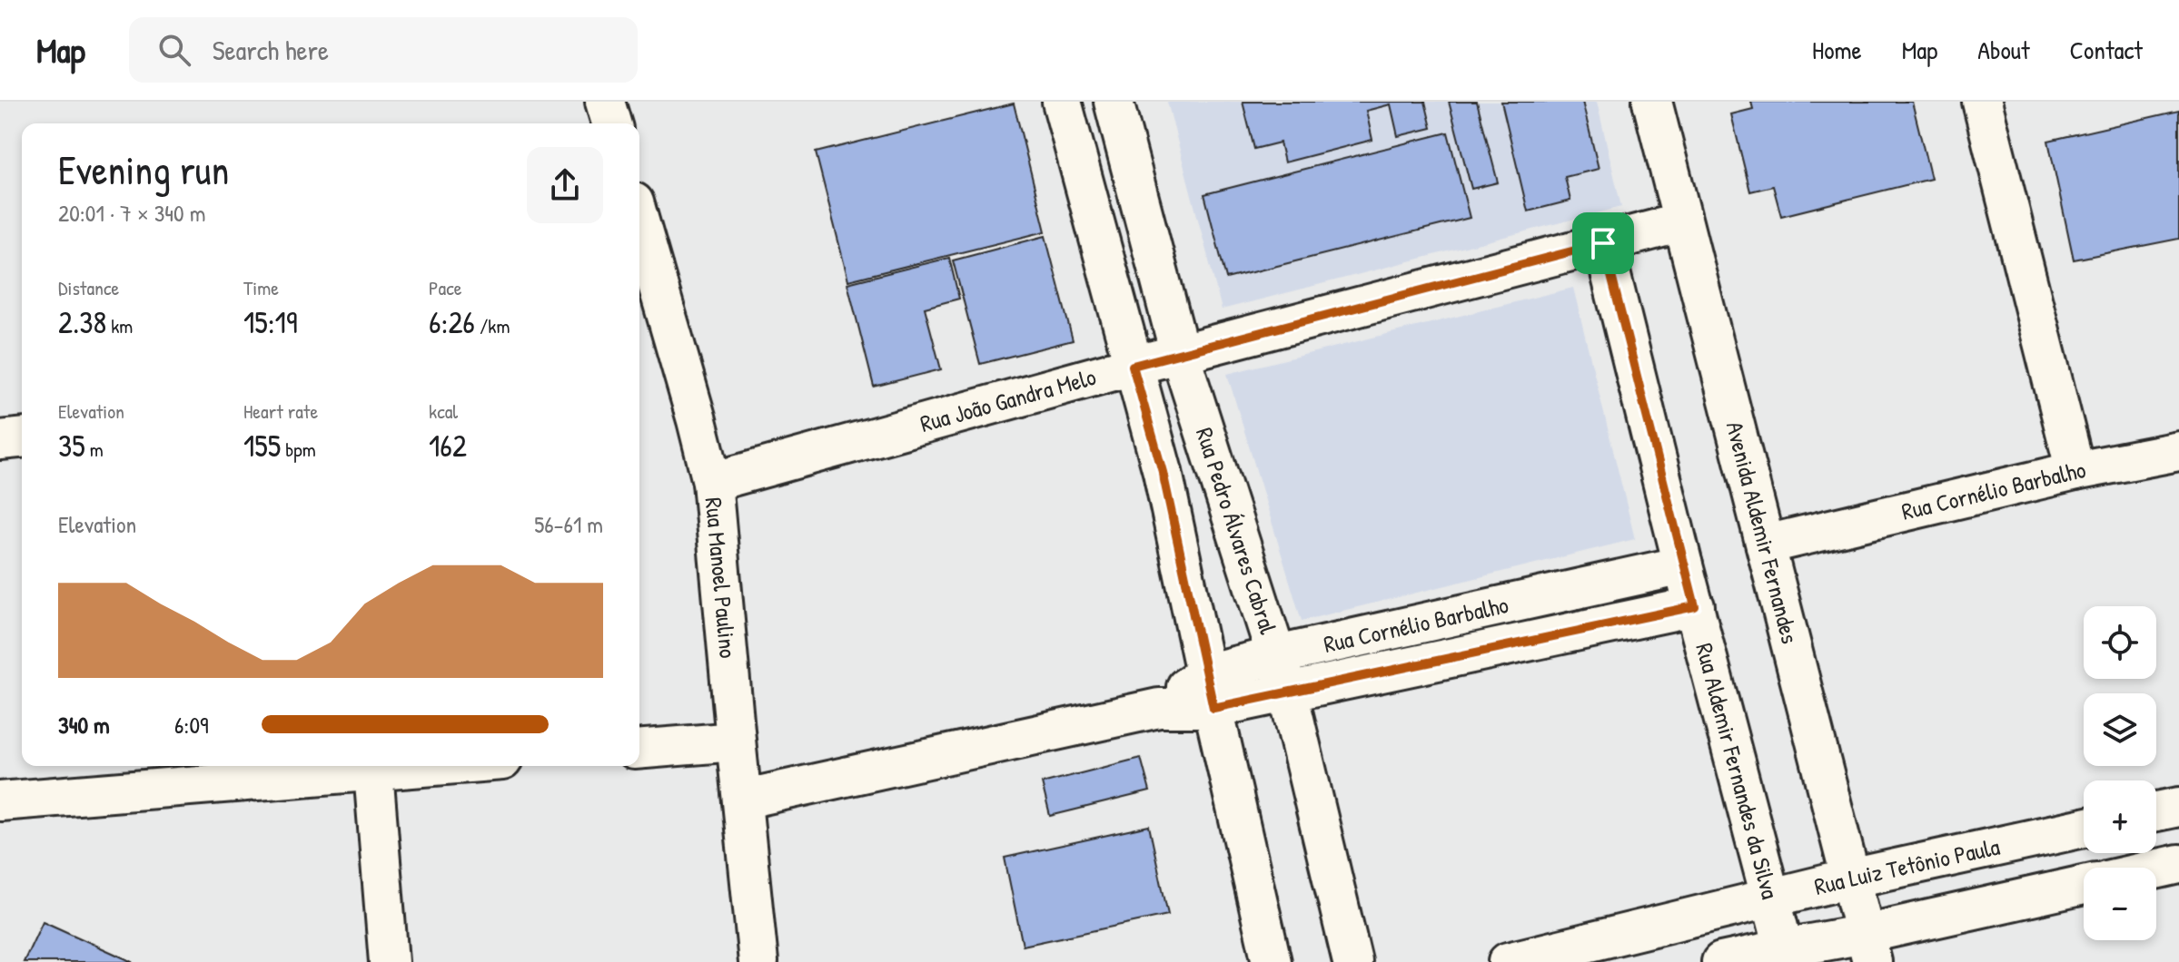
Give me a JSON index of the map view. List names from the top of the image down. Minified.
{"streets":{"street":["Rua João Gandra Melo","Rua Cornélio Barbalho","Rua Pedro Álvares Cabral","Avenida Aldemir Fernandes","Rua Manoel Paulino","Rua Aldemir Fernandes da Silva","Rua Luiz Tetônio Paula"]},"crossings":[["Rua João Gandra Melo","Rua Pedro Álvares Cabral"],["Rua João Gandra Melo","Avenida Aldemir Fernandes"],["Rua João Gandra Melo","Rua Manoel Paulino"],["Rua João Gandra Melo","Rua Aldemir Fernandes da Silva"],["Rua Cornélio Barbalho","Rua Pedro Álvares Cabral"],["Rua Cornélio Barbalho","Avenida Aldemir Fernandes"],["Rua Cornélio Barbalho","Rua Manoel Paulino"],["Rua Cornélio Barbalho","Rua Aldemir Fernandes da Silva"],["Avenida Aldemir Fernandes","Rua Luiz Tetônio Paula"],["Rua Aldemir Fernandes da Silva","Rua Luiz Tetônio Paula"]],"page":{"header":"Map","search":"Search here","nav":["Home","Map","About","Contact"],"heading":["Evening run","20:01 · 7 × 340 m"],"stats":[["Distance","2.38 km"],["Time","15:19"],["Pace","6:26 /km"],["Elevation","35 m"],["Heart rate","155 bpm"],["kcal","162"]],"chart":["Elevation","56–61 m"],"map_buttons":["+","−"],"list":[{"name":"340 m","note":"6:09"}]}}
